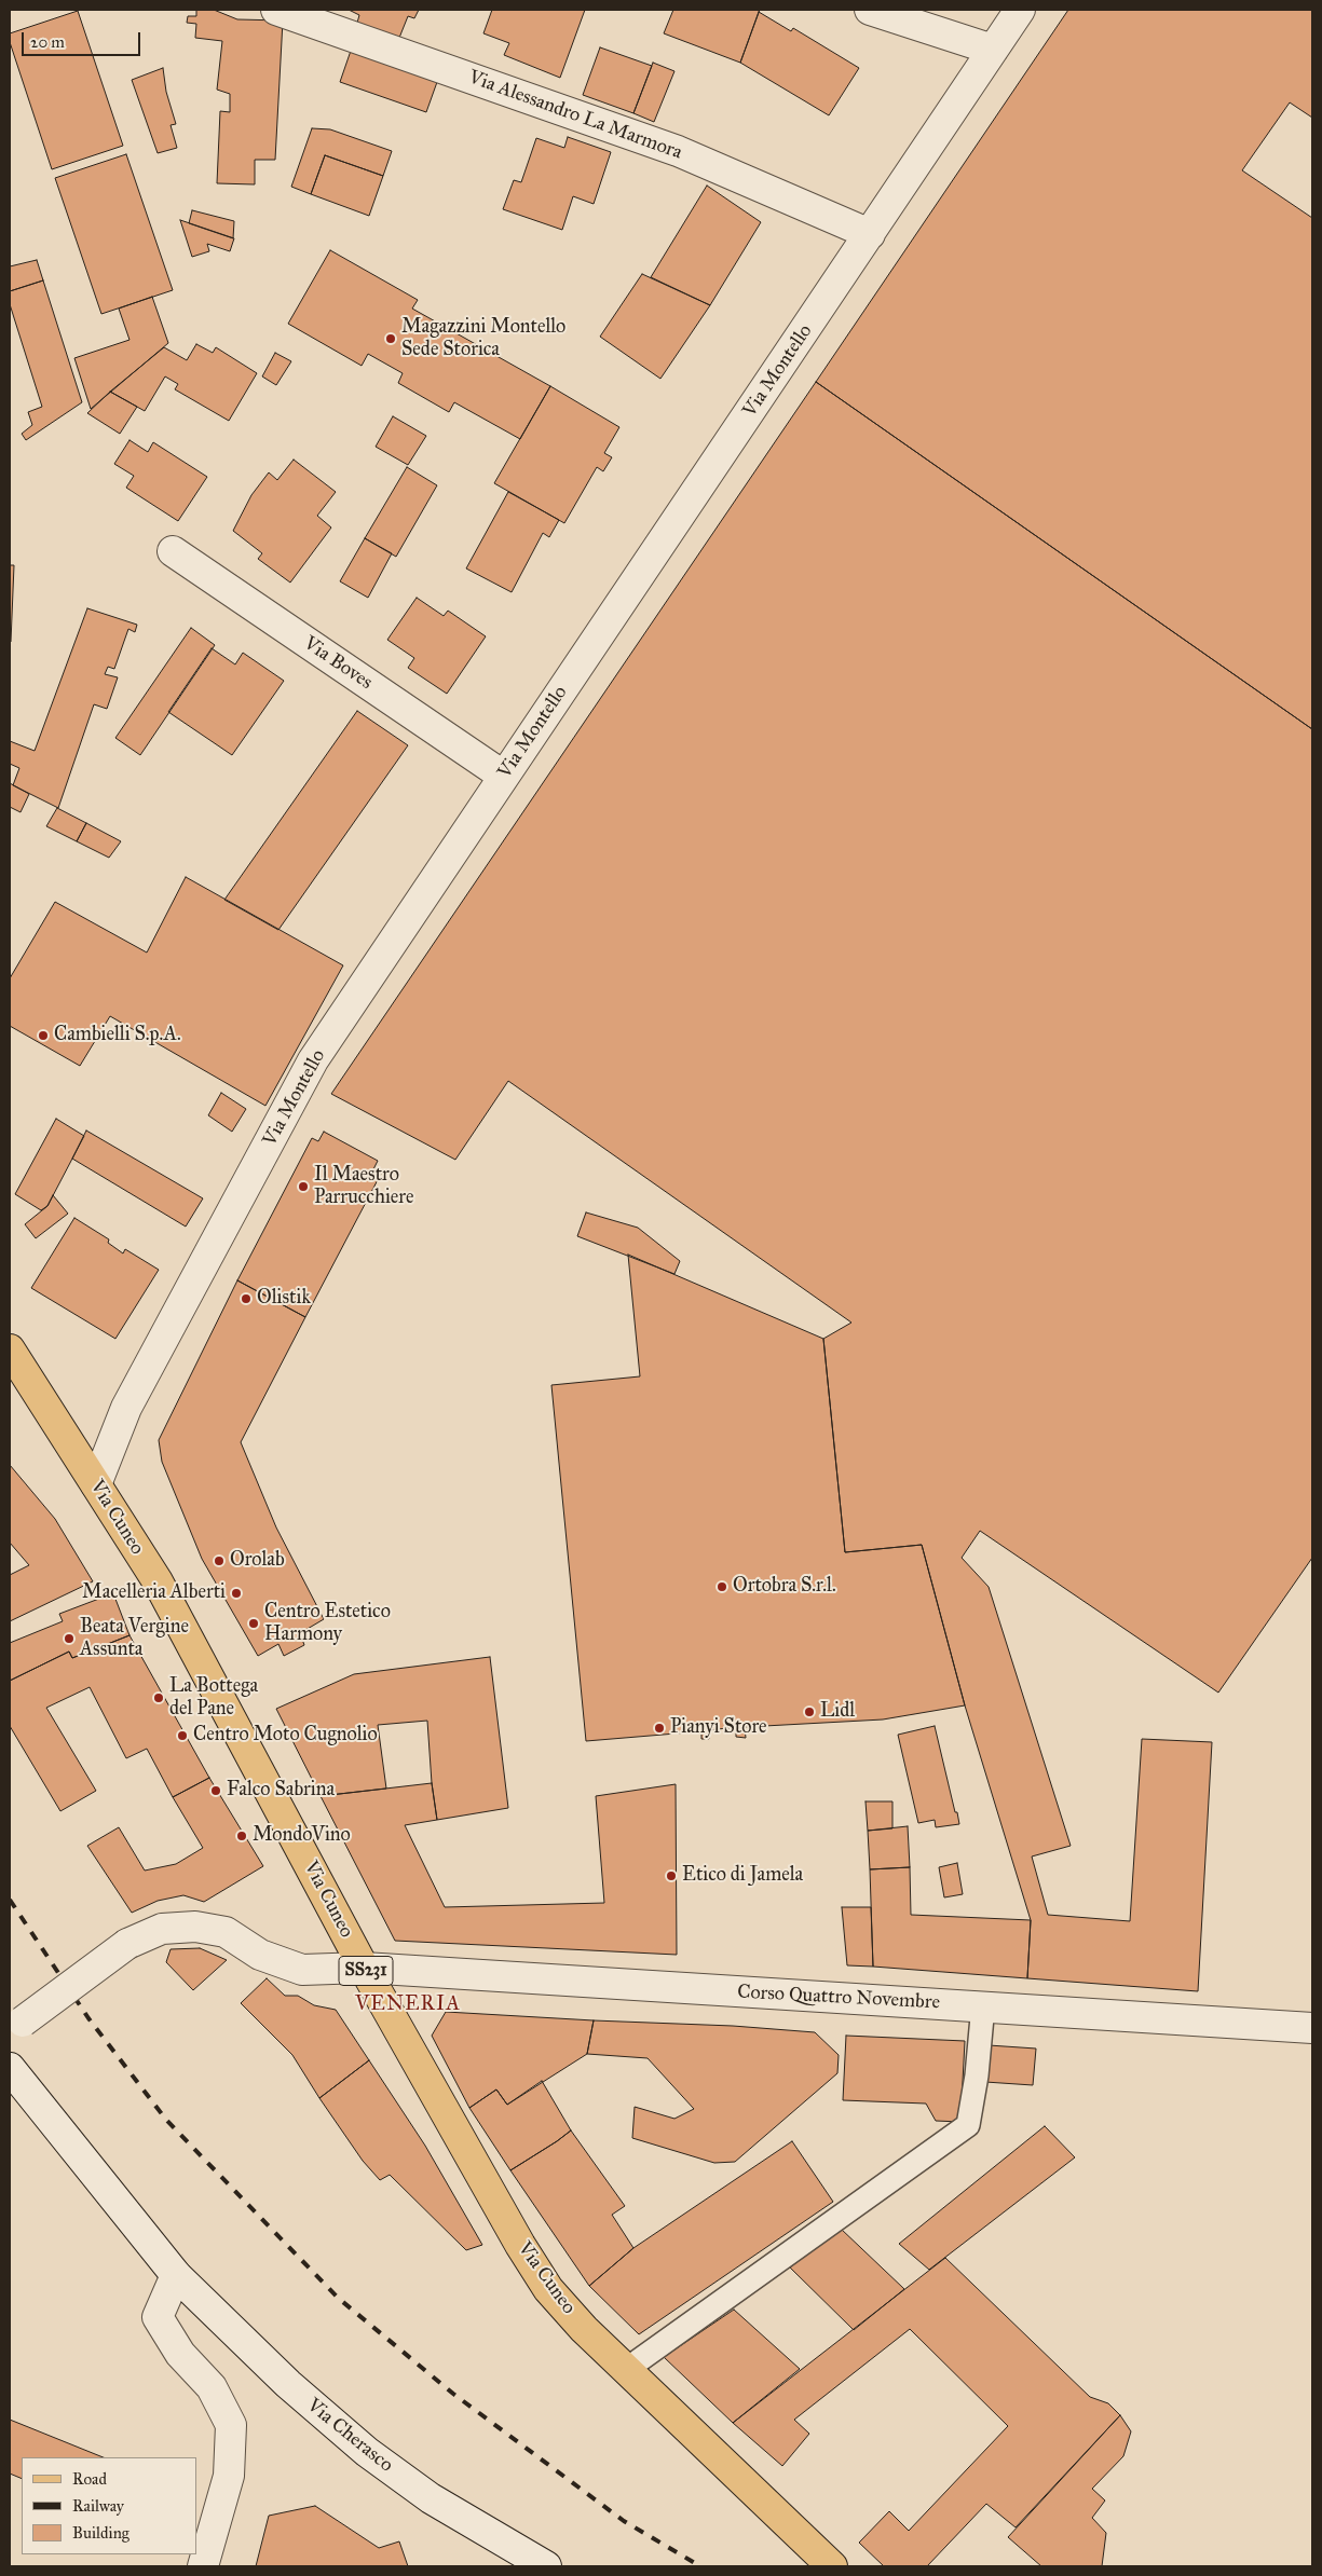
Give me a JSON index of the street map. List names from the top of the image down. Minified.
{"streets":{"main road":["Via Cuneo","SS231"],"street":["Via Alessandro La Marmora","Via Montello","Via Boves","Corso Quattro Novembre","Via Cherasco"]},"crossings":[["Via Alessandro La Marmora","Via Montello"],["Via Montello","Via Boves"],["Via Montello","Via Cuneo"],["Via Cuneo","Corso Quattro Novembre"]],"districts":["VENERIA"],"places":["Magazzini Montello Sede Storica","Cambielli S.p.A.","Il Maestro Parrucchiere","Olistik","Orolab","Ortobra S.r.l.","Macelleria Alberti","Centro Estetico Harmony","Beata Vergine Assunta","La Bottega del Pane","Lidl","Pianyi Store","Centro Moto Cugnolio","Falco Sabrina","MondoVino","Etico di Jamela"],"legend":["Road","Railway","Building"],"scale_bar":"20 m"}
